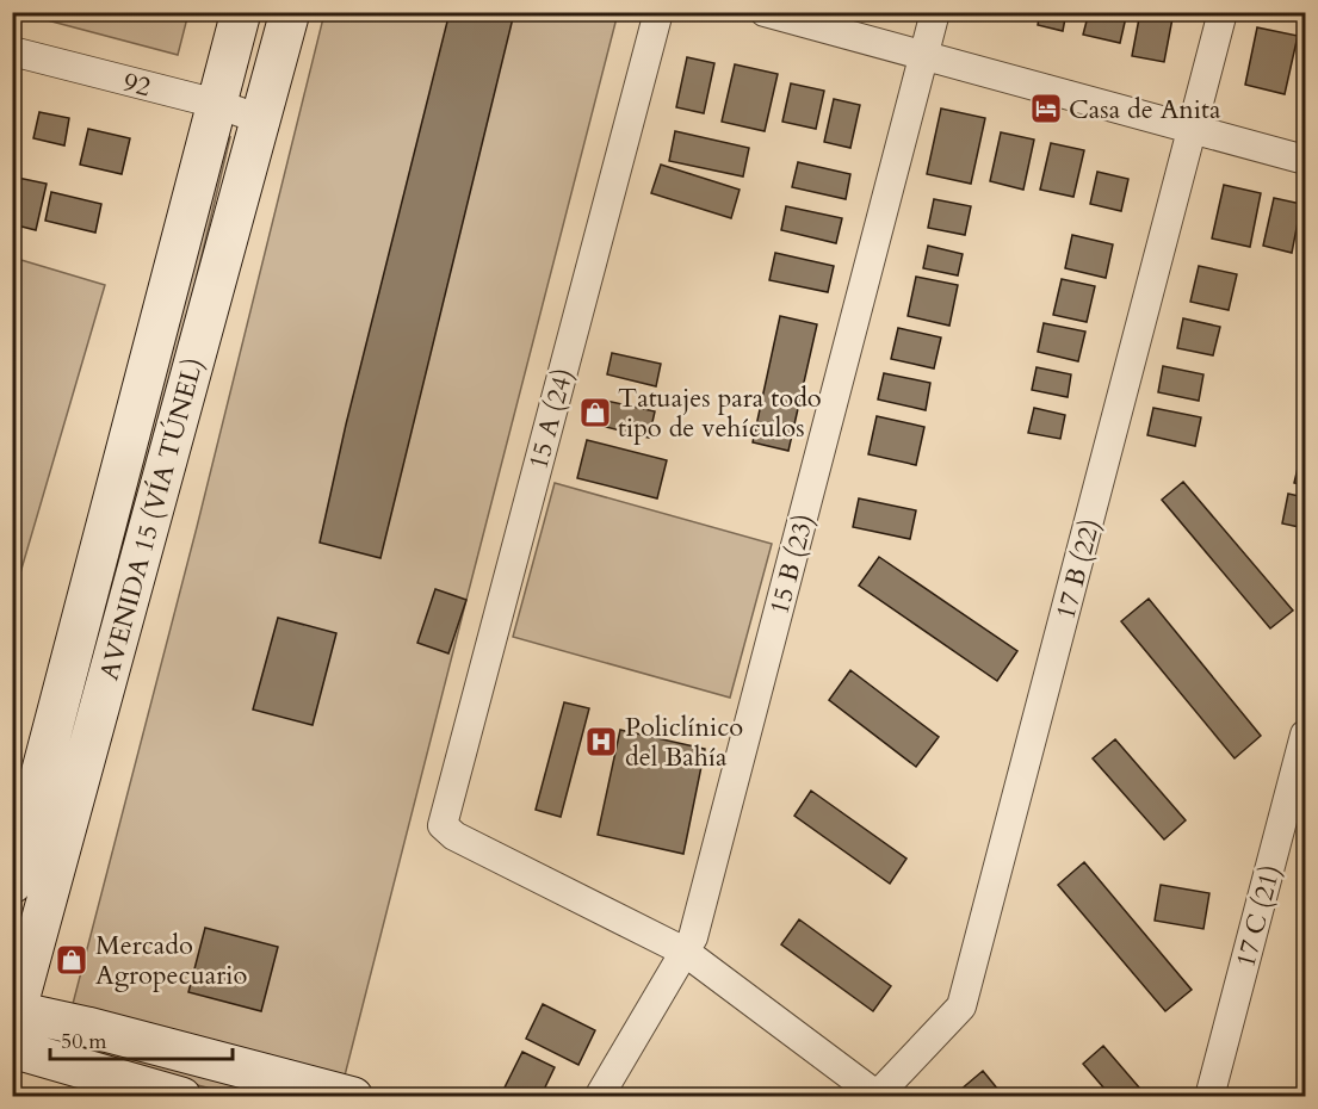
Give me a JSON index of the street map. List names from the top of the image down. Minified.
{"streets":{"main road":["AVENIDA 15 (VÍA TÚNEL)"],"street":["92","15 A (24)","15 B (23)","17 B (22)","17 C (21)"]},"crossings":[["92","AVENIDA 15 (VÍA TÚNEL)"],["15 A (24)","15 B (23)"]],"places":{"hotel":["Casa de Anita"],"shop":["Tatuajes para todo tipo de vehículos","Mercado Agropecuario"],"hospital":["Policlínico del Bahía"]},"scale_bar":"50 m"}
